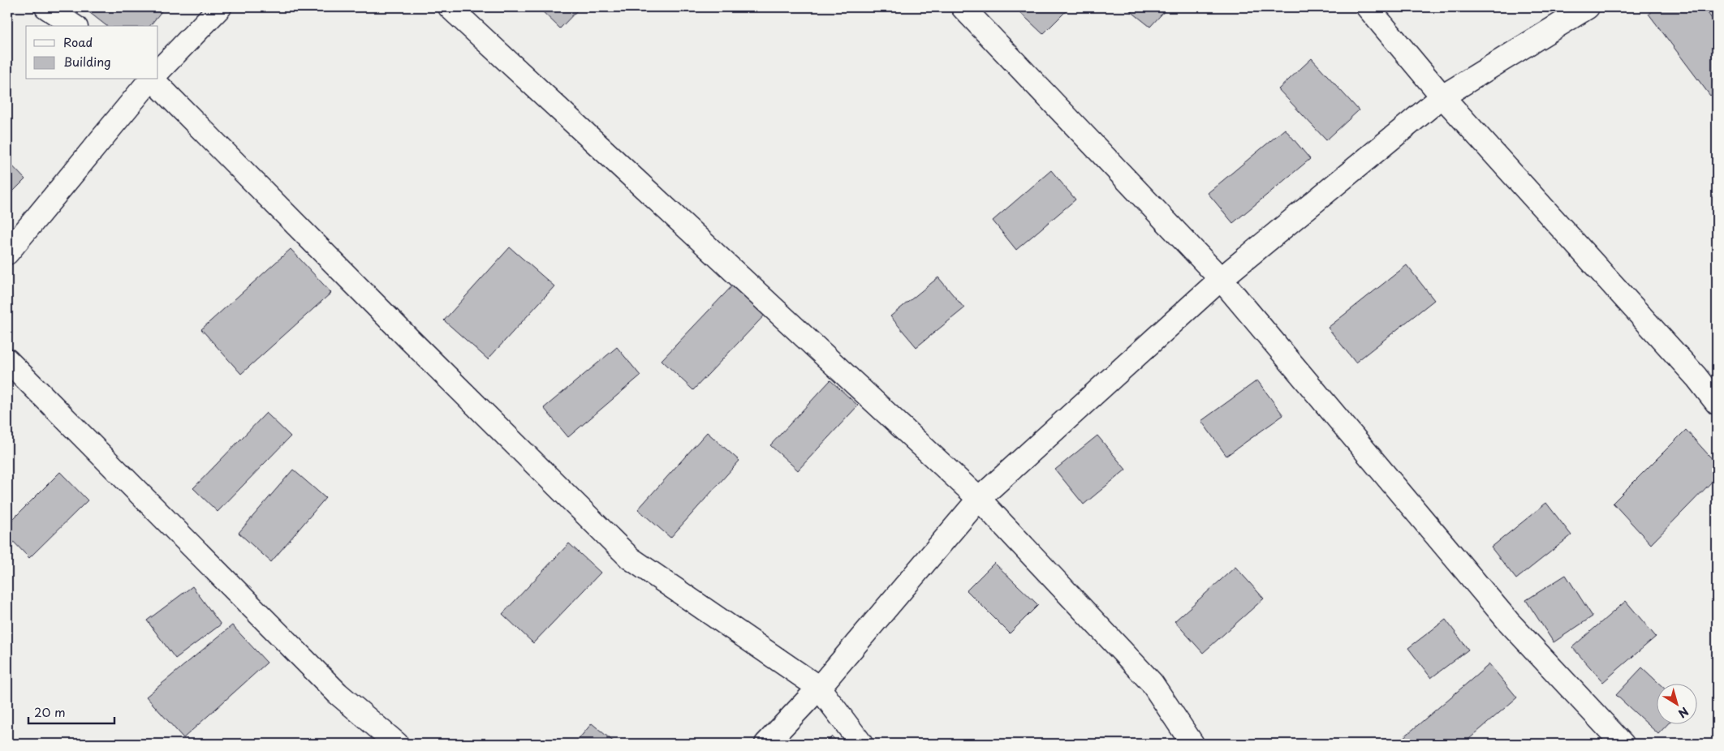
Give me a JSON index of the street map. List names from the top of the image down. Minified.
{"legend":["Road","Building"],"scale_bar":"20 m","north":"bottom right"}
